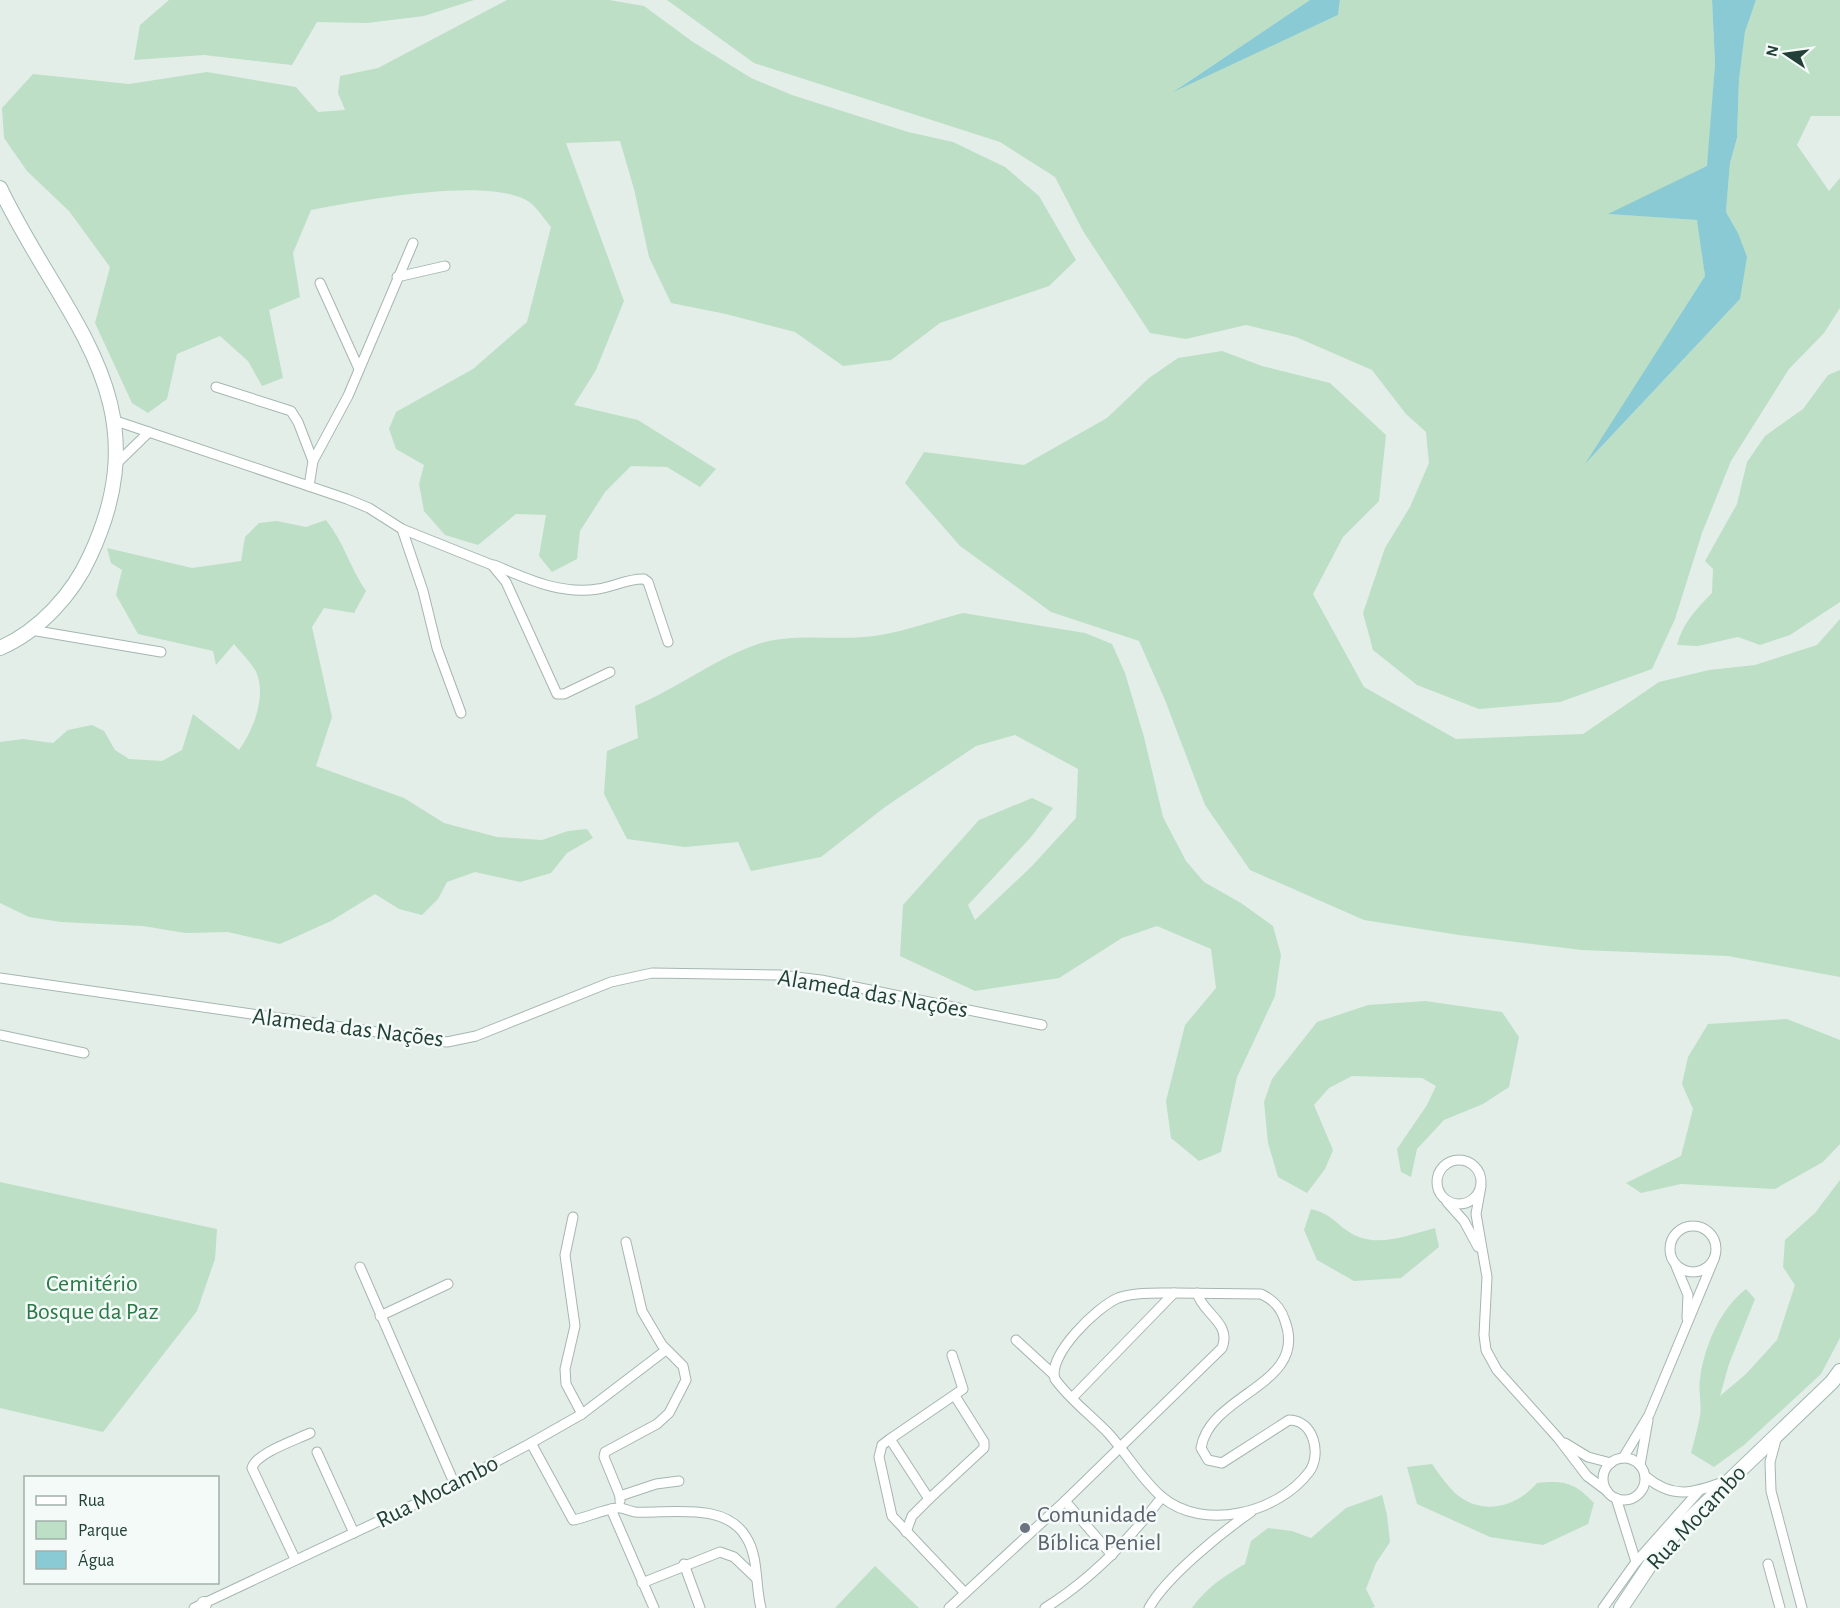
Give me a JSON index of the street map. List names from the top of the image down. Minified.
{"streets":{"main road":["Rua Mocambo"],"street":["Alameda das Nações"]},"parks":["Cemitério Bosque da Paz"],"places":["Comunidade Bíblica Peniel"],"legend":["Rua","Parque","Água"],"north":"left"}
